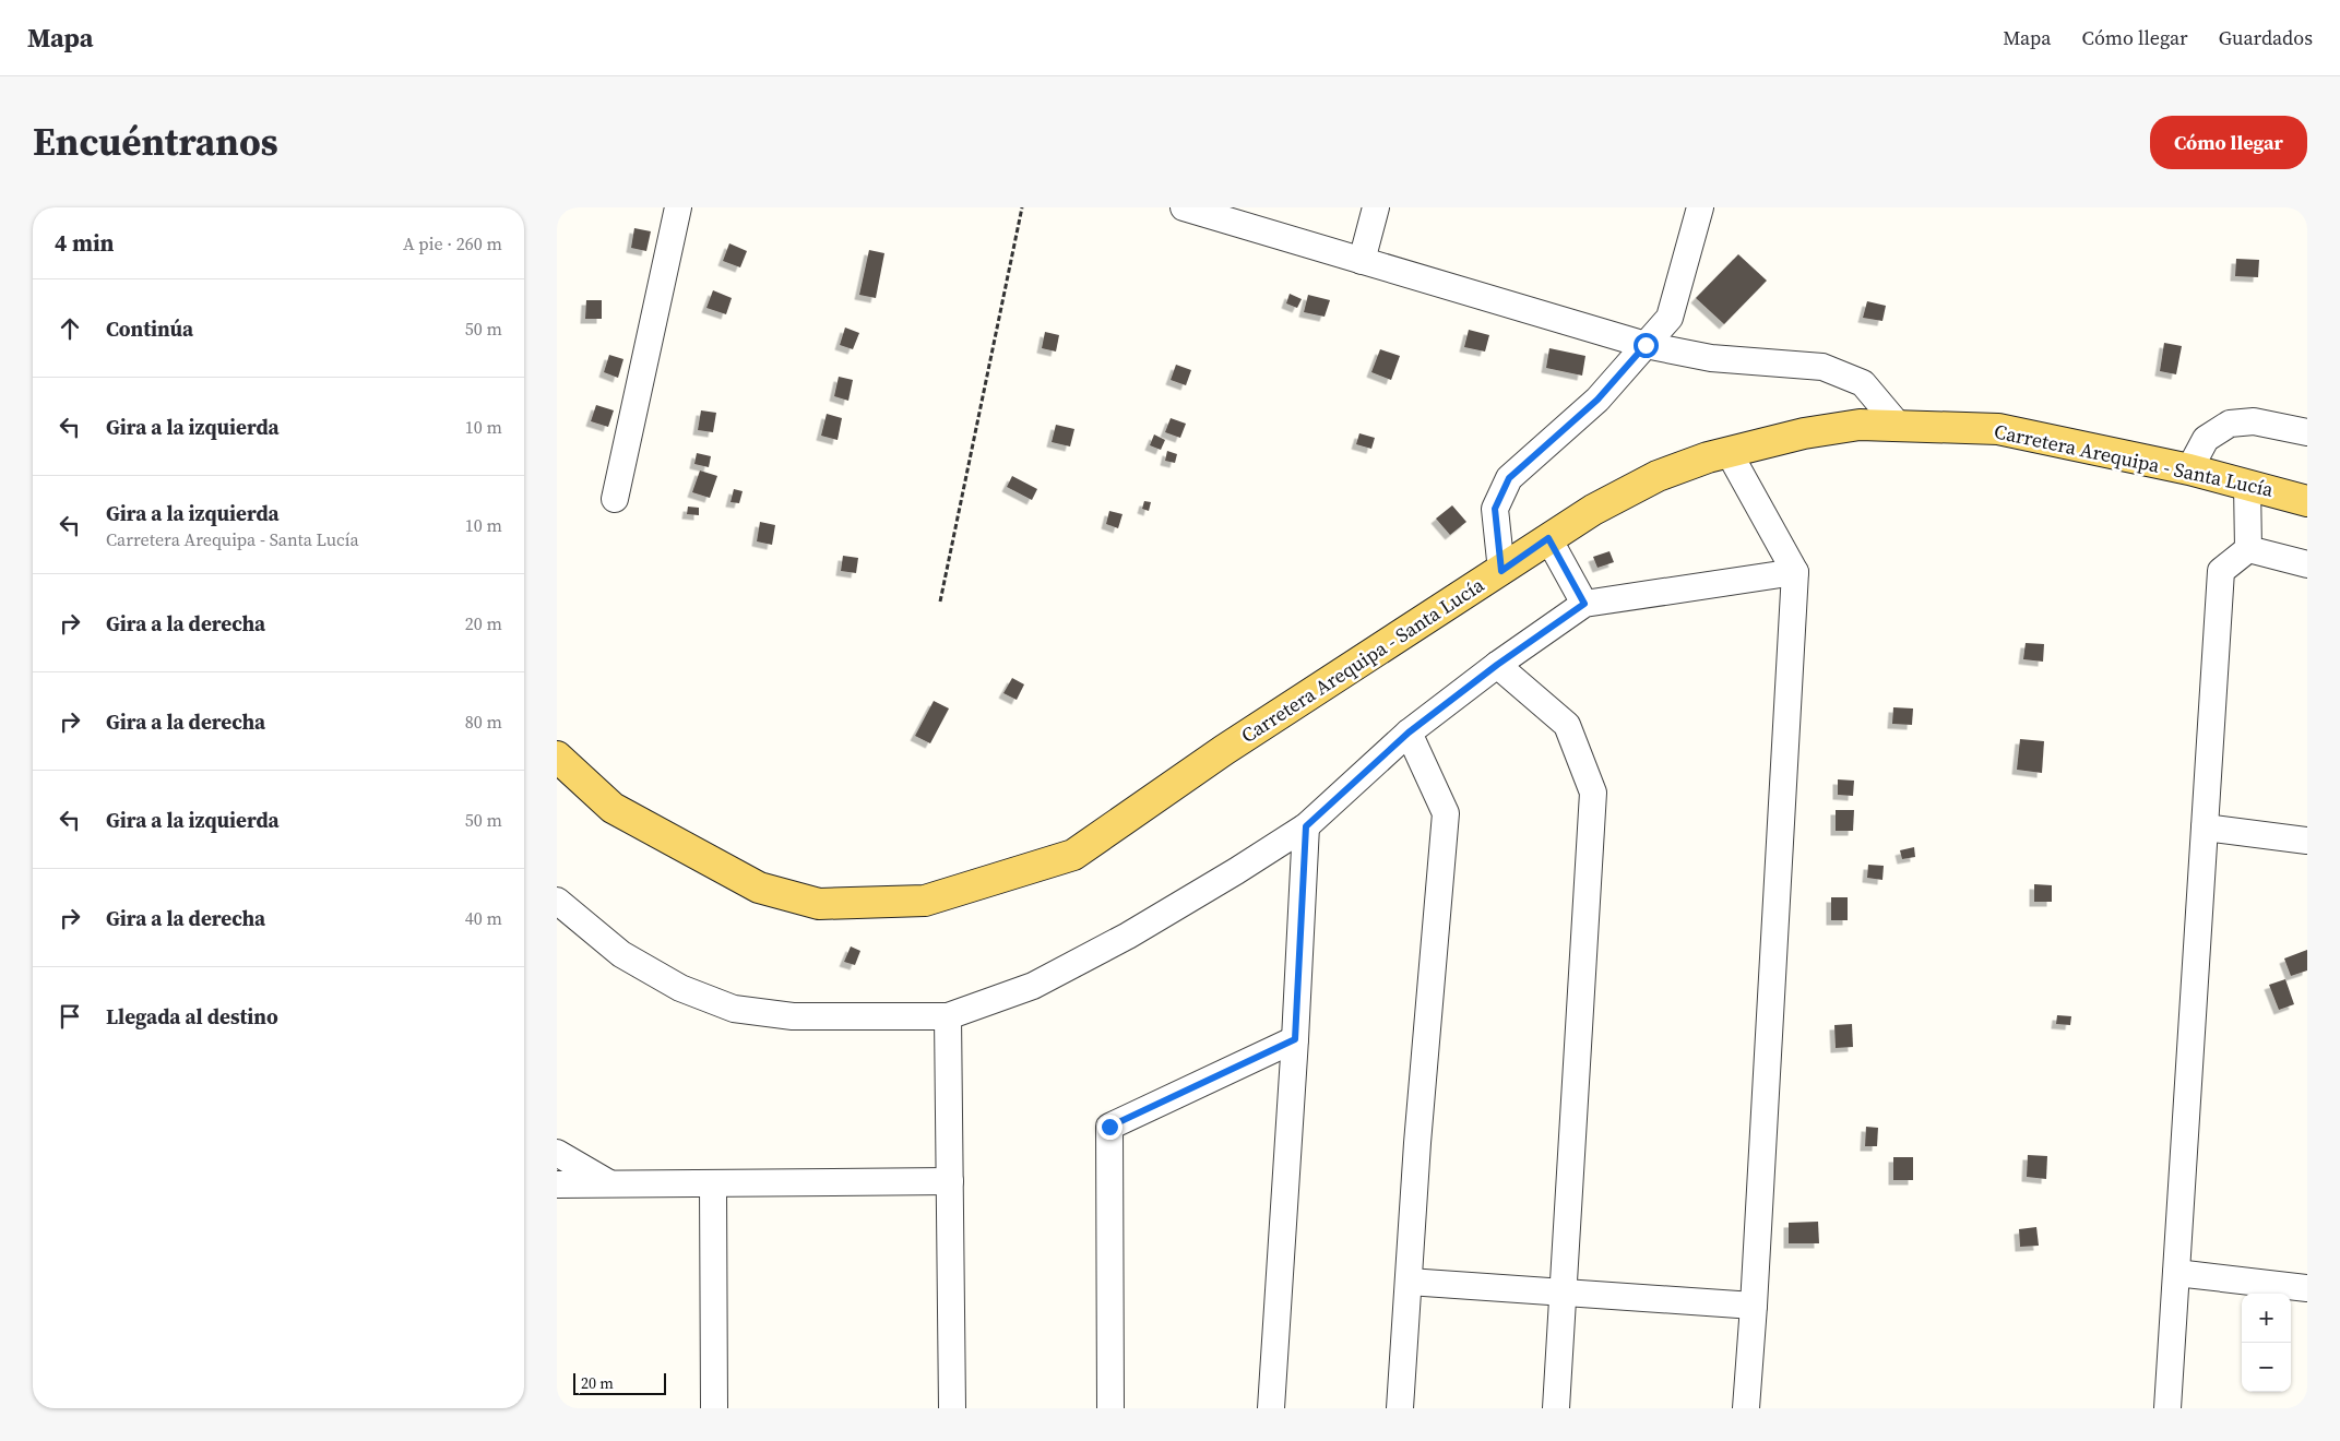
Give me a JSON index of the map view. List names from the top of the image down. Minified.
{"streets":{"main road":["Carretera Arequipa - Santa Lucía"]},"scale_bar":"20 m","page":{"header":"Mapa","nav":["Mapa","Cómo llegar","Guardados"],"title":"Encuéntranos","buttons":"Cómo llegar","heading":["4 min","A pie · 260 m"],"list":[["Continúa","50 m"],["Gira a la izquierda","10 m"],["Gira a la izquierda","Carretera Arequipa - Santa Lucía","10 m"],["Gira a la derecha","20 m"],["Gira a la derecha","80 m"],["Gira a la izquierda","50 m"],["Gira a la derecha","40 m"],"Llegada al destino"],"map_buttons":["+","−"],"scale":"20 m"}}
